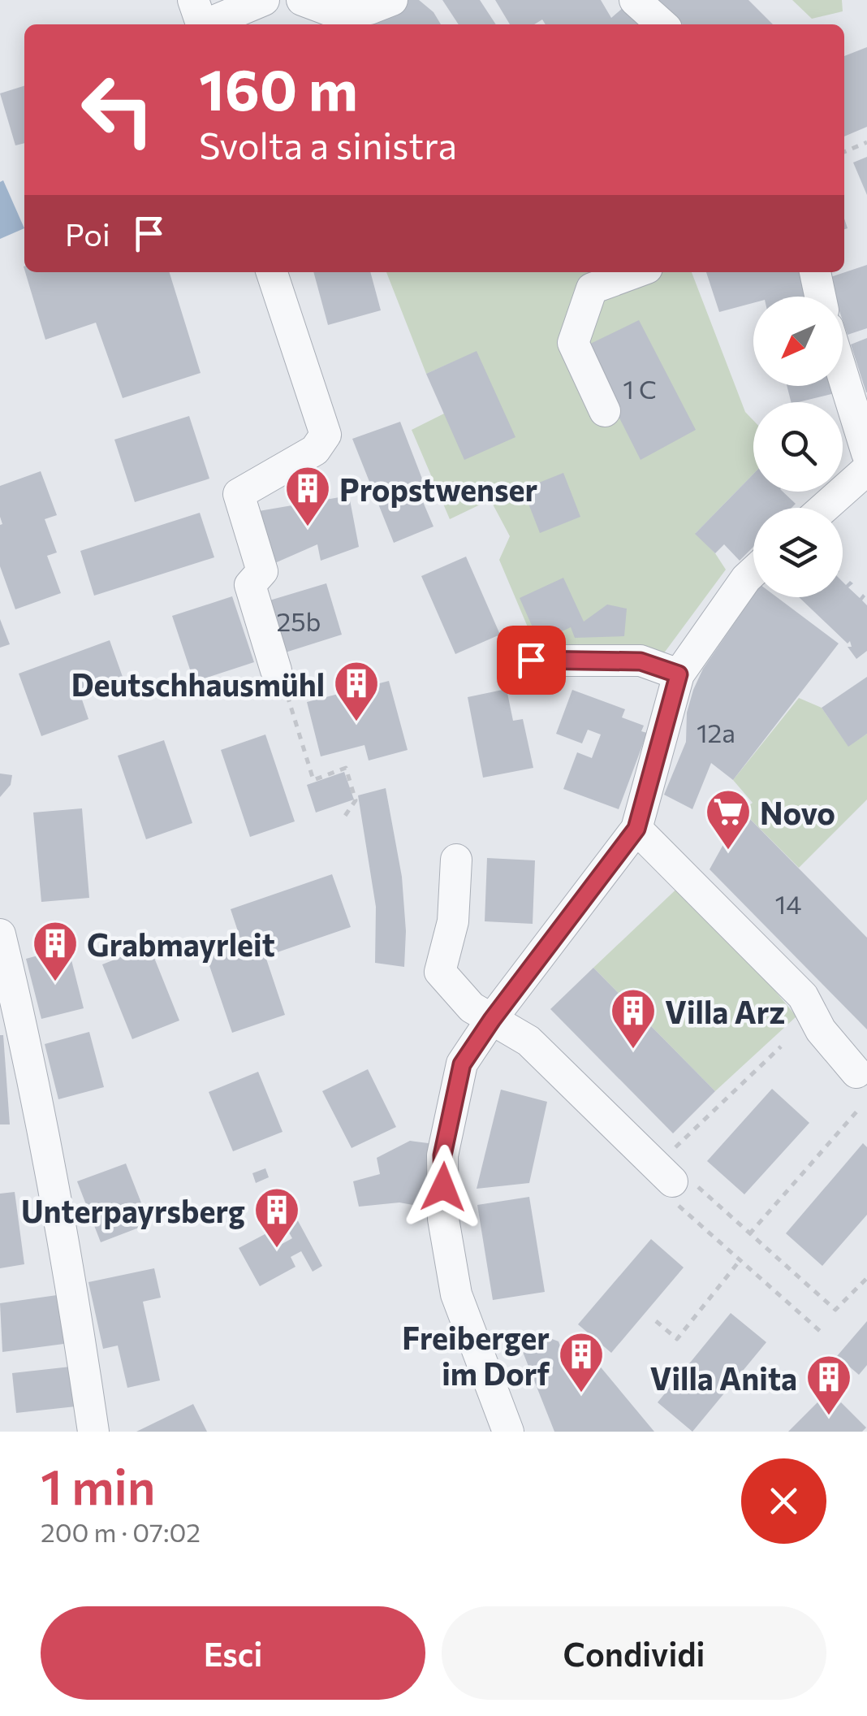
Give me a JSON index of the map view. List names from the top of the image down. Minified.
{"places":{"building":["Propstwenser","Deutschhausmühl","Grabmayrleit","Villa Arz","Unterpayrsberg","Freiberger im Dorf","Villa Anita"],"supermarket":["Novo"]},"house_numbers":["1 C","25b","12a","14"],"north":"bottom left","page":{"turn":["160 m","Svolta a sinistra"],"then":"Poi","heading":["1 min","200 m · 07:02"],"buttons":["Esci","Condividi"]}}
